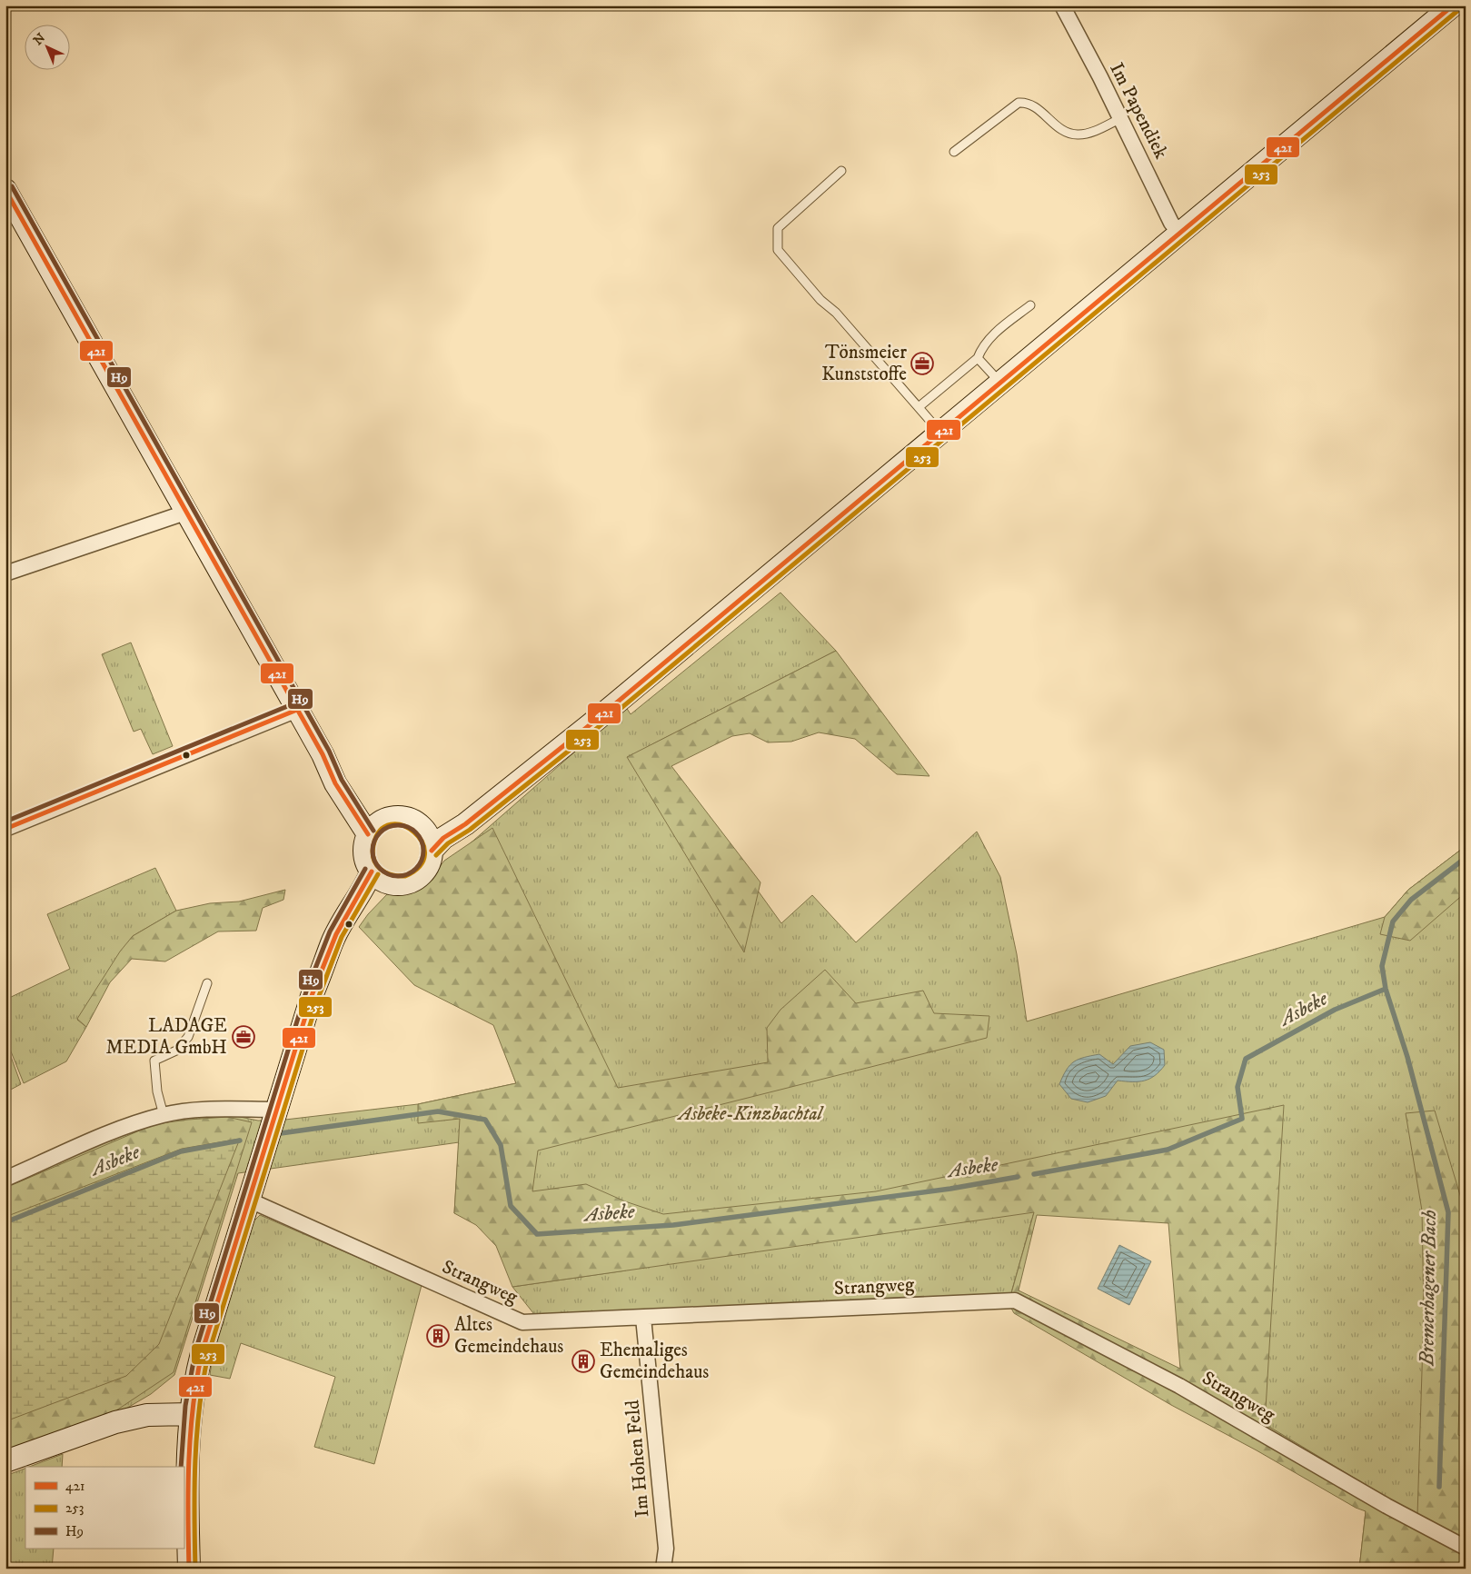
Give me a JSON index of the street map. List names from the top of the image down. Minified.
{"streets":{"street":["Im Papendiek","Strangweg","Im Hohen Feld"]},"crossings":[["Strangweg","Im Hohen Feld"]],"water":["Asbeke","Bremerhagener Bach"],"parks":["Asbeke-Kinzbachtal"],"places":{"office":["Tönsmeier Kunststoffe","LADAGE MEDIA GmbH"],"building":["Altes Gemeindehaus","Ehemaliges Gemeindehaus"]},"lines":["transit line 421","transit line 253","transit line H9"],"legend":["421","253","H9"],"north":"top left"}
